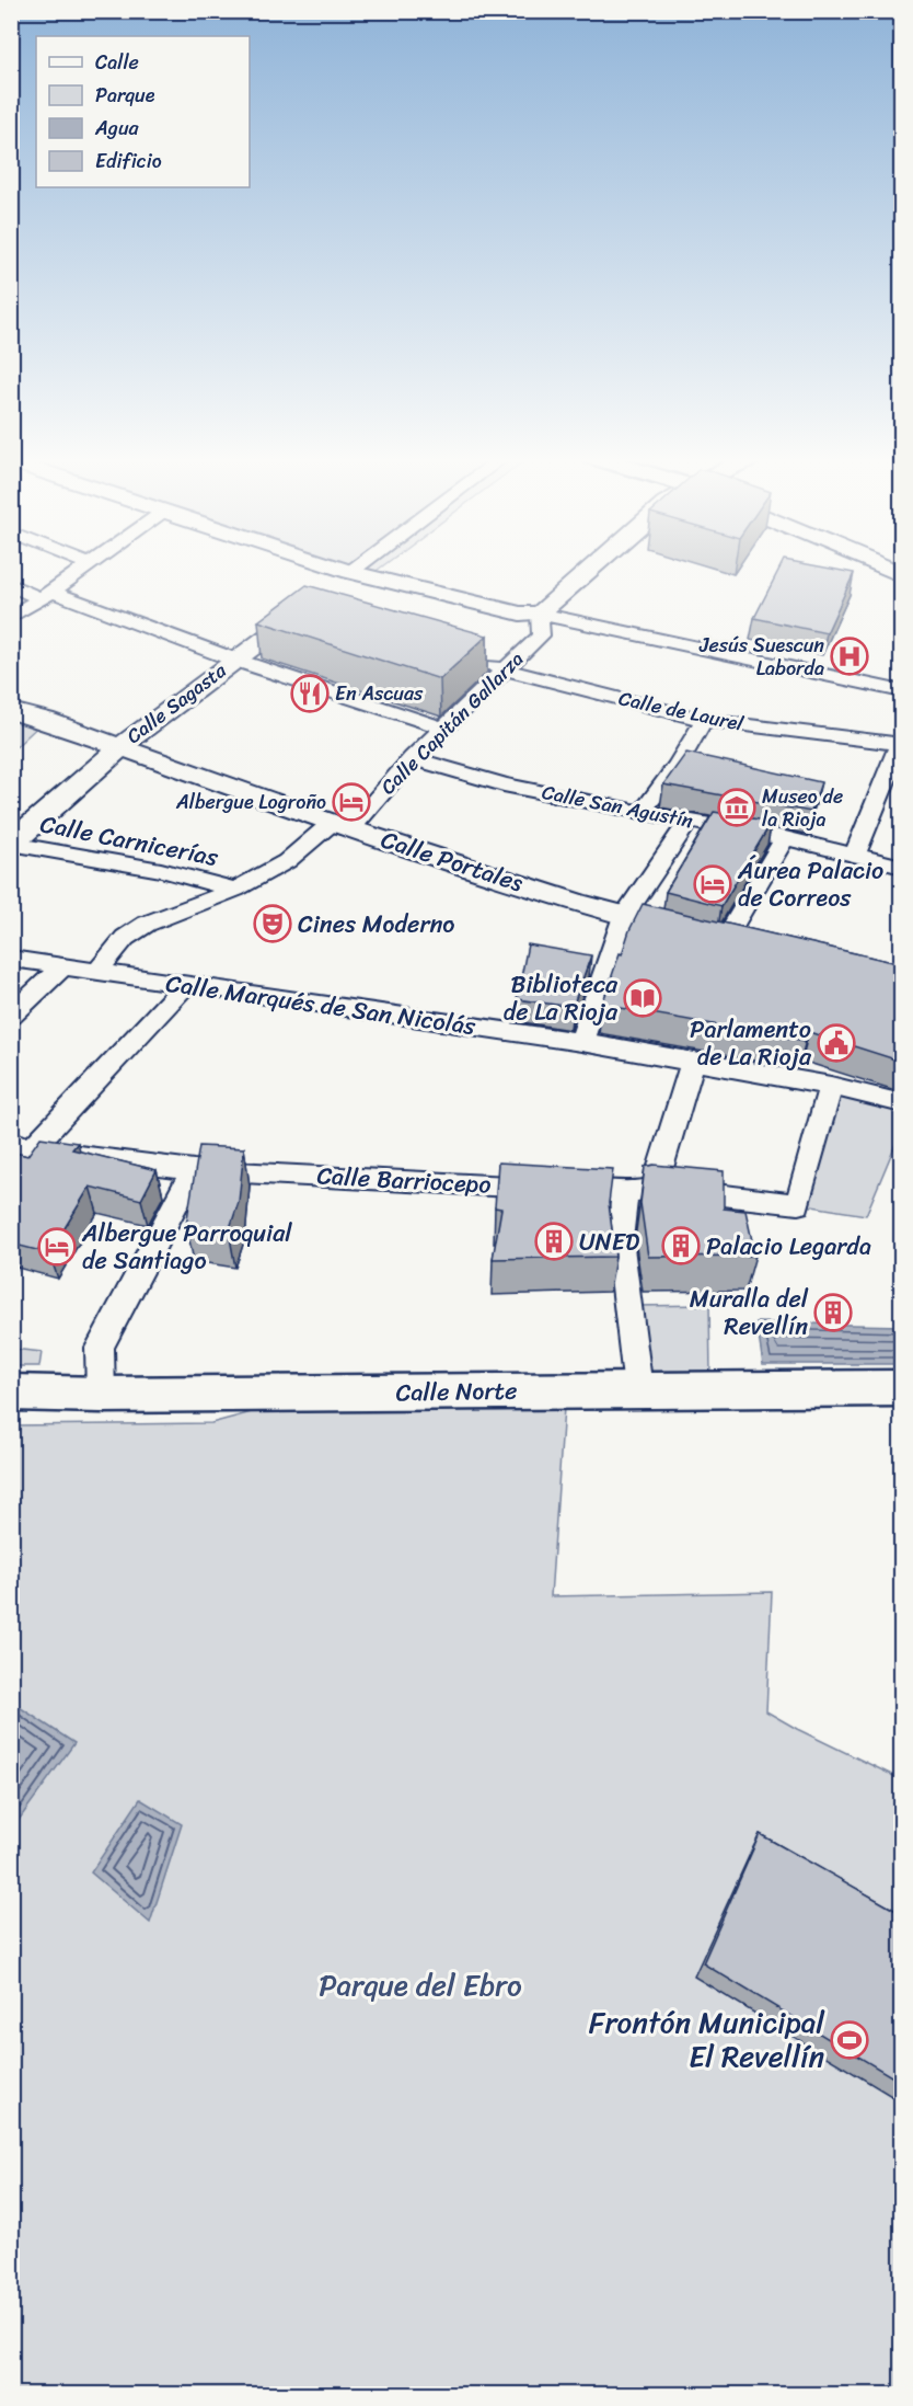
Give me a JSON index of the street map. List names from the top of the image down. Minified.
{"streets":{"main road":["Calle Norte"],"street":["Calle Sagasta","Calle de Laurel","Calle Capitán Gallarza","Calle San Agustín","Calle Carnicerías","Calle Portales","Calle Marqués de San Nicolás","Calle Barriocepo"]},"crossings":[["Calle Sagasta","Calle Carnicerías"],["Calle Sagasta","Calle Portales"],["Calle de Laurel","Calle Capitán Gallarza"],["Calle Capitán Gallarza","Calle San Agustín"],["Calle Capitán Gallarza","Calle Carnicerías"],["Calle Capitán Gallarza","Calle Portales"],["Calle Capitán Gallarza","Calle Marqués de San Nicolás"],["Calle Marqués de San Nicolás","Calle Barriocepo"]],"parks":["Parque del Ebro"],"places":{"hospital":["Jesús Suescun Laborda"],"restaurant":["En Ascuas"],"hotel":["Albergue Logroño","Áurea Palacio de Correos","Albergue Parroquial de Santiago"],"museum":["Museo de la Rioja"],"theatre":["Cines Moderno"],"library":["Biblioteca de La Rioja"],"public building":["Parlamento de La Rioja"],"building":["UNED","Palacio Legarda","Muralla del Revellín"],"sports":["Frontón Municipal El Revellín"]},"legend":["Calle","Parque","Agua","Edificio"]}
